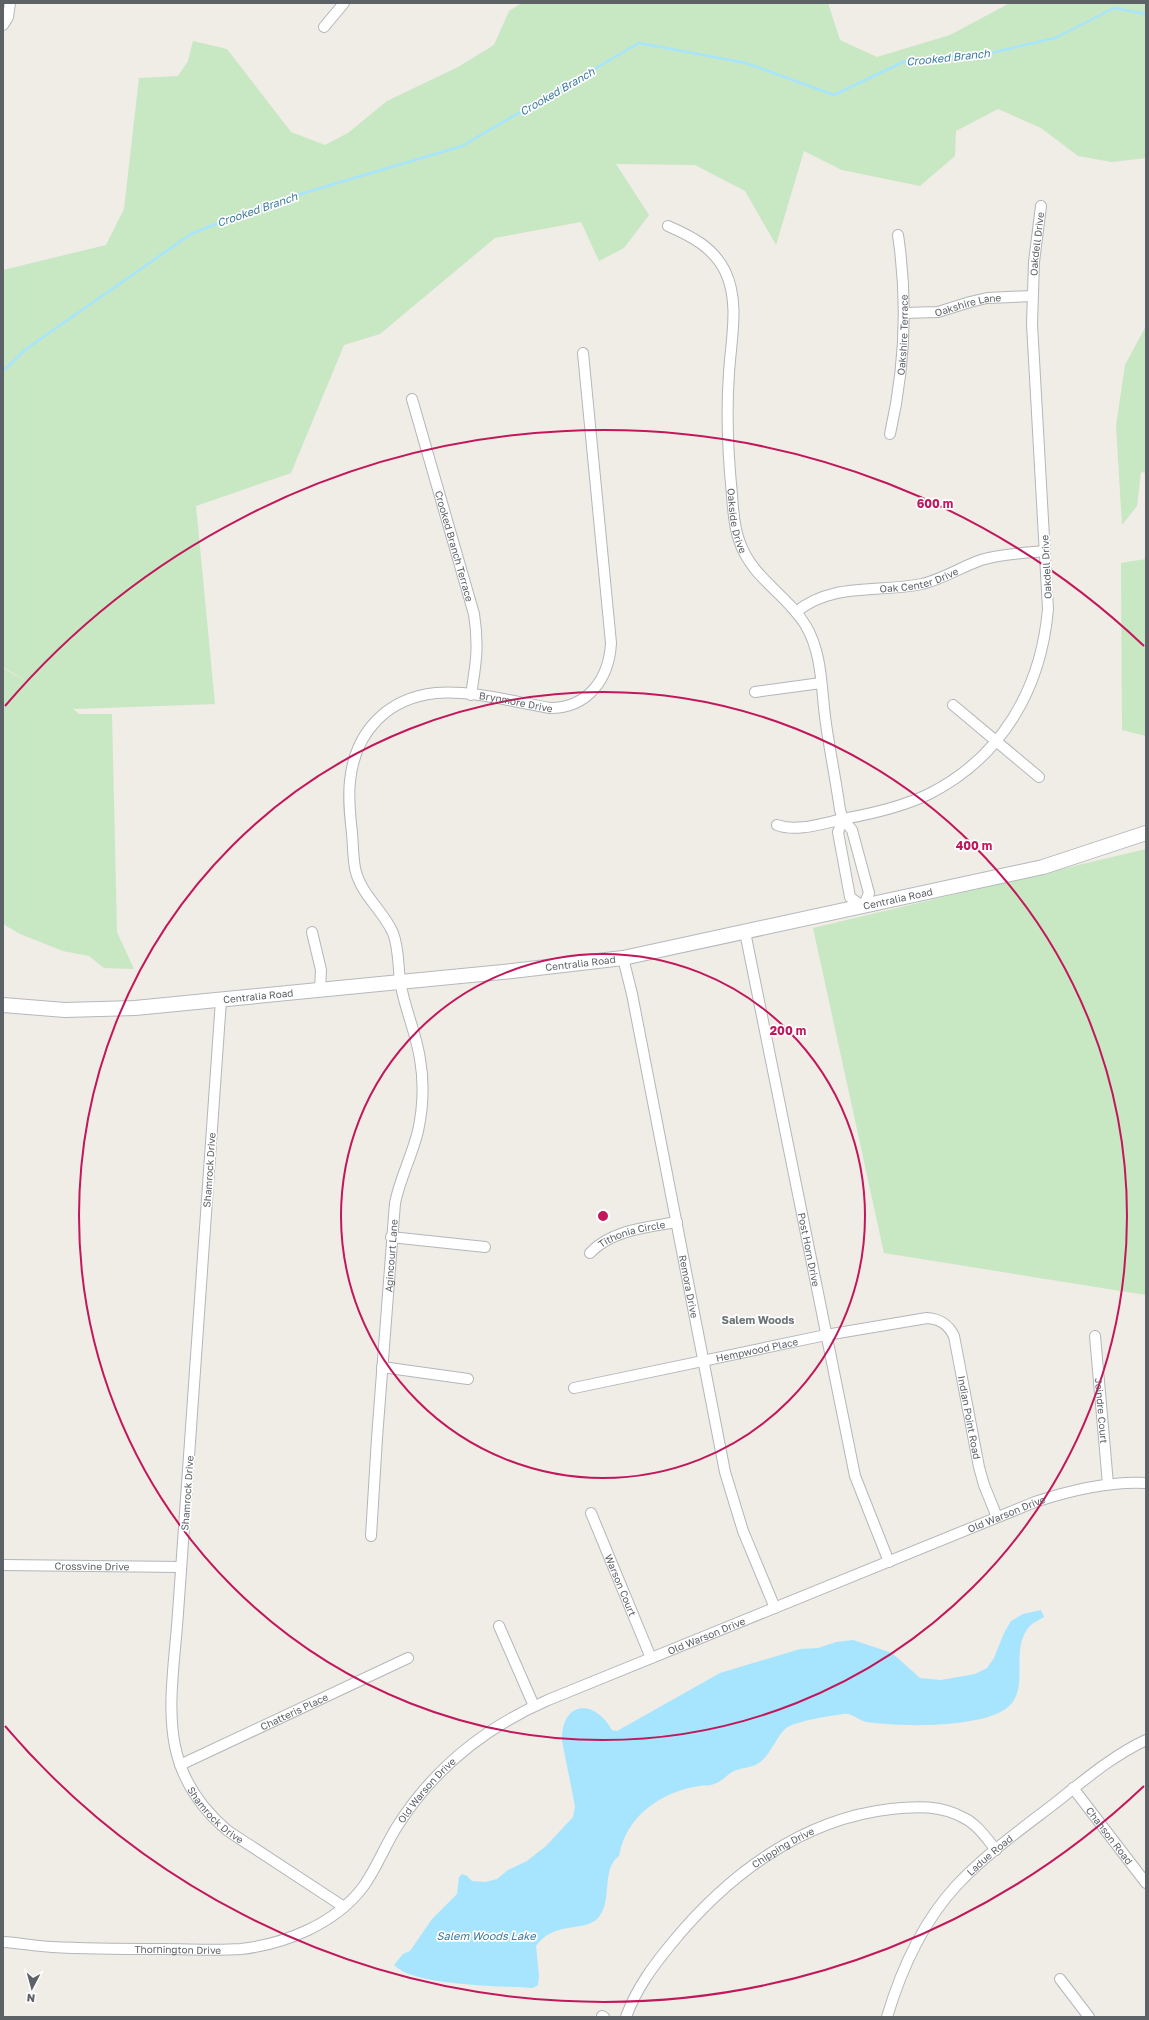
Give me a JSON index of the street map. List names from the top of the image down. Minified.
{"streets":{"main road":["Centralia Road"],"street":["Oakdell Drive","Oakshire Lane","Oakshire Terrace","Oakside Drive","Crooked Branch Terrace","Oak Center Drive","Brynmore Drive","Shamrock Drive","Tithonia Circle","Post Horn Drive","Agincourt Lane","Remora Drive","Hempwood Place","Joindre Court","Indian Point Road","Old Warson Drive","Crossvine Drive","Warson Court","Chatteris Place","Chanson Road","Chipping Drive","Ladue Road","Thornington Drive"]},"crossings":[["Oakdell Drive","Oakshire Lane"],["Oakdell Drive","Oakside Drive"],["Oakdell Drive","Oak Center Drive"],["Oakshire Lane","Oakshire Terrace"],["Oakside Drive","Oak Center Drive"],["Oakside Drive","Centralia Road"],["Crooked Branch Terrace","Brynmore Drive"],["Brynmore Drive","Centralia Road"],["Brynmore Drive","Agincourt Lane"],["Centralia Road","Shamrock Drive"],["Centralia Road","Post Horn Drive"],["Centralia Road","Agincourt Lane"],["Centralia Road","Remora Drive"],["Shamrock Drive","Old Warson Drive"],["Shamrock Drive","Crossvine Drive"],["Shamrock Drive","Chatteris Place"],["Shamrock Drive","Thornington Drive"],["Tithonia Circle","Remora Drive"],["Post Horn Drive","Hempwood Place"],["Post Horn Drive","Old Warson Drive"],["Remora Drive","Hempwood Place"],["Remora Drive","Old Warson Drive"],["Hempwood Place","Indian Point Road"],["Joindre Court","Old Warson Drive"],["Indian Point Road","Old Warson Drive"],["Old Warson Drive","Warson Court"],["Old Warson Drive","Thornington Drive"],["Chanson Road","Ladue Road"],["Chipping Drive","Ladue Road"]],"districts":["Salem Woods"],"water":["Crooked Branch","Salem Woods Lake"],"north":"bottom","rings":["600 m","400 m","200 m"]}
